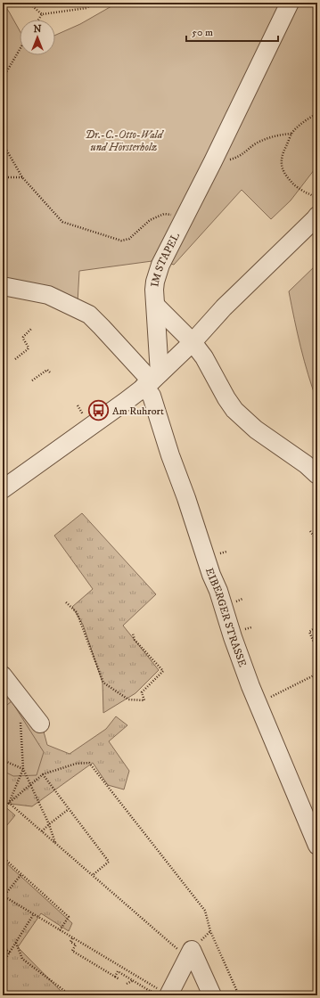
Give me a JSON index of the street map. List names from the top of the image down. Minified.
{"streets":{"street":["IM STAPEL","EIBERGER STRASSE"]},"parks":["Dr.-C.-Otto-Wald und Hörsterholz"],"places":{"bus stop":["Am Ruhrort"]},"scale_bar":"50 m","north":"top"}
